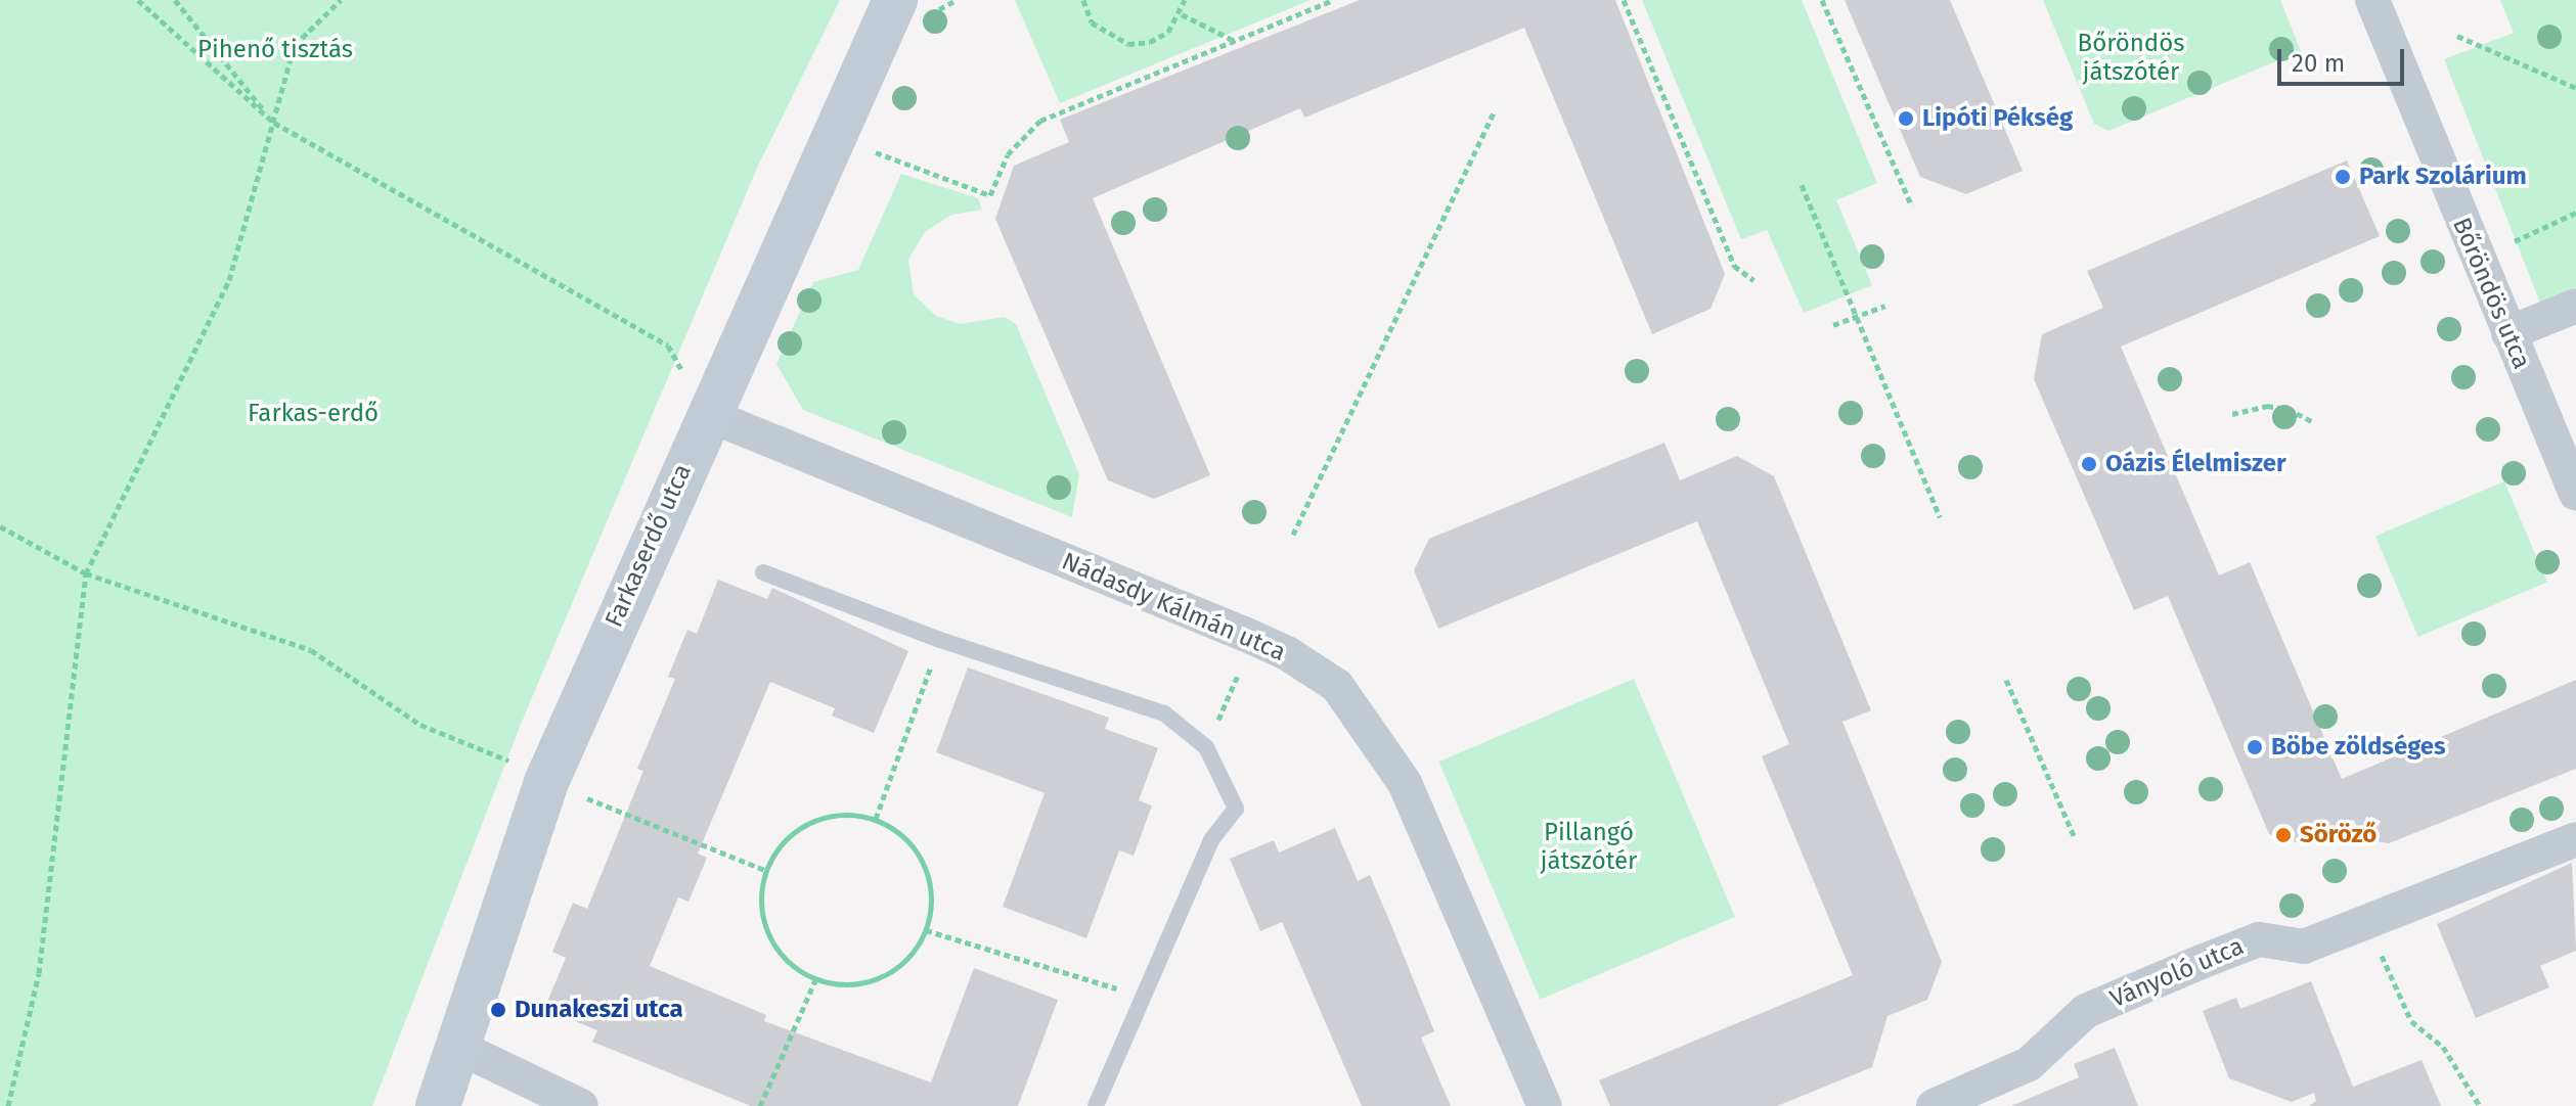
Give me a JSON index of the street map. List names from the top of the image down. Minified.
{"streets":{"street":["Bőröndös utca","Farkaserdő utca","Nádasdy Kálmán utca","Ványoló utca"]},"crossings":[["Farkaserdő utca","Nádasdy Kálmán utca"]],"parks":["Bőröndös játszótér","Pihenő tisztás","Farkas-erdő","Pillangó játszótér"],"places":["Lipóti Pékség","Park Szolárium","Oázis Élelmiszer","Böbe zöldséges","Söröző","Dunakeszi utca"],"scale_bar":"20 m"}
